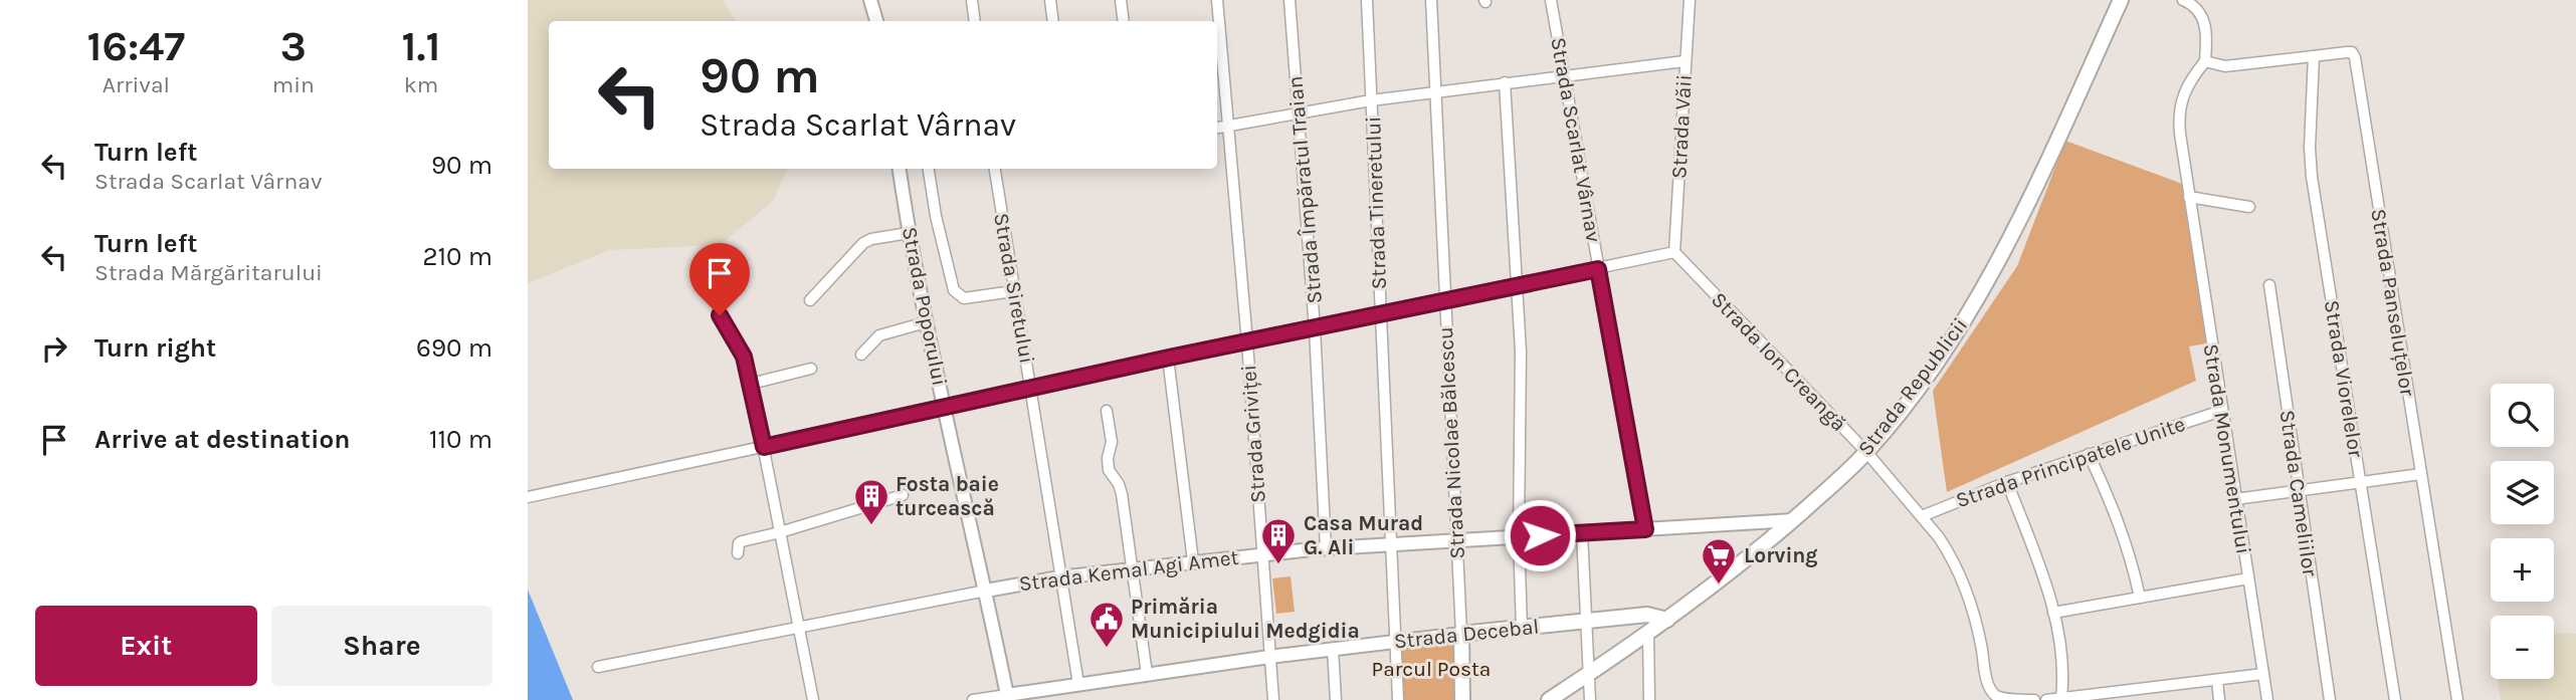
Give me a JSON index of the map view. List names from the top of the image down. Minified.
{"streets":{"main road":["Strada Republicii","Strada Decebal"],"street":["Strada Văii","Strada Scarlat Vârnav","Strada Împăratul Traian","Strada Tineretului","Strada Siretului","Strada Panseluțelor","Strada Poporului","Strada Ion Creangă","Strada Viorelelor","Strada Griviței","Strada Nicolae Bălcescu","Strada Monumentului","Strada Principatele Unite","Strada Cameliilor","Strada Kemal Agi Amet"]},"crossings":[["Strada Văii","Strada Ion Creangă"],["Strada Scarlat Vârnav","Strada Kemal Agi Amet"],["Strada Împăratul Traian","Strada Kemal Agi Amet"],["Strada Tineretului","Strada Kemal Agi Amet"],["Strada Tineretului","Strada Decebal"],["Strada Siretului","Strada Kemal Agi Amet"],["Strada Siretului","Strada Decebal"],["Strada Panseluțelor","Strada Viorelelor"],["Strada Panseluțelor","Strada Monumentului"],["Strada Poporului","Strada Kemal Agi Amet"],["Strada Poporului","Strada Decebal"],["Strada Ion Creangă","Strada Republicii"],["Strada Ion Creangă","Strada Principatele Unite"],["Strada Republicii","Strada Kemal Agi Amet"],["Strada Republicii","Strada Decebal"],["Strada Griviței","Strada Kemal Agi Amet"],["Strada Griviței","Strada Decebal"],["Strada Nicolae Bălcescu","Strada Kemal Agi Amet"],["Strada Nicolae Bălcescu","Strada Decebal"],["Strada Monumentului","Strada Principatele Unite"]],"parks":["Parcul Posta"],"places":{"building":["Fosta baie turcească","Casa Murad G. Ali"],"supermarket":["Lorving"],"public building":["Primăria Municipiului Medgidia"]},"page":{"eta":["16:47","Arrival","3","min","1.1","km"],"turn":["90 m","Strada Scarlat Vârnav"],"list":[{"name":"Turn left","note":"Strada Scarlat Vârnav","value":"90 m"},{"name":"Turn left","note":"Strada Mărgăritarului","value":"210 m"},{"name":"Turn right","value":"690 m"},{"name":"Arrive at destination","value":"110 m"}],"map_buttons":["+","−"],"buttons":["Exit","Share"]}}
